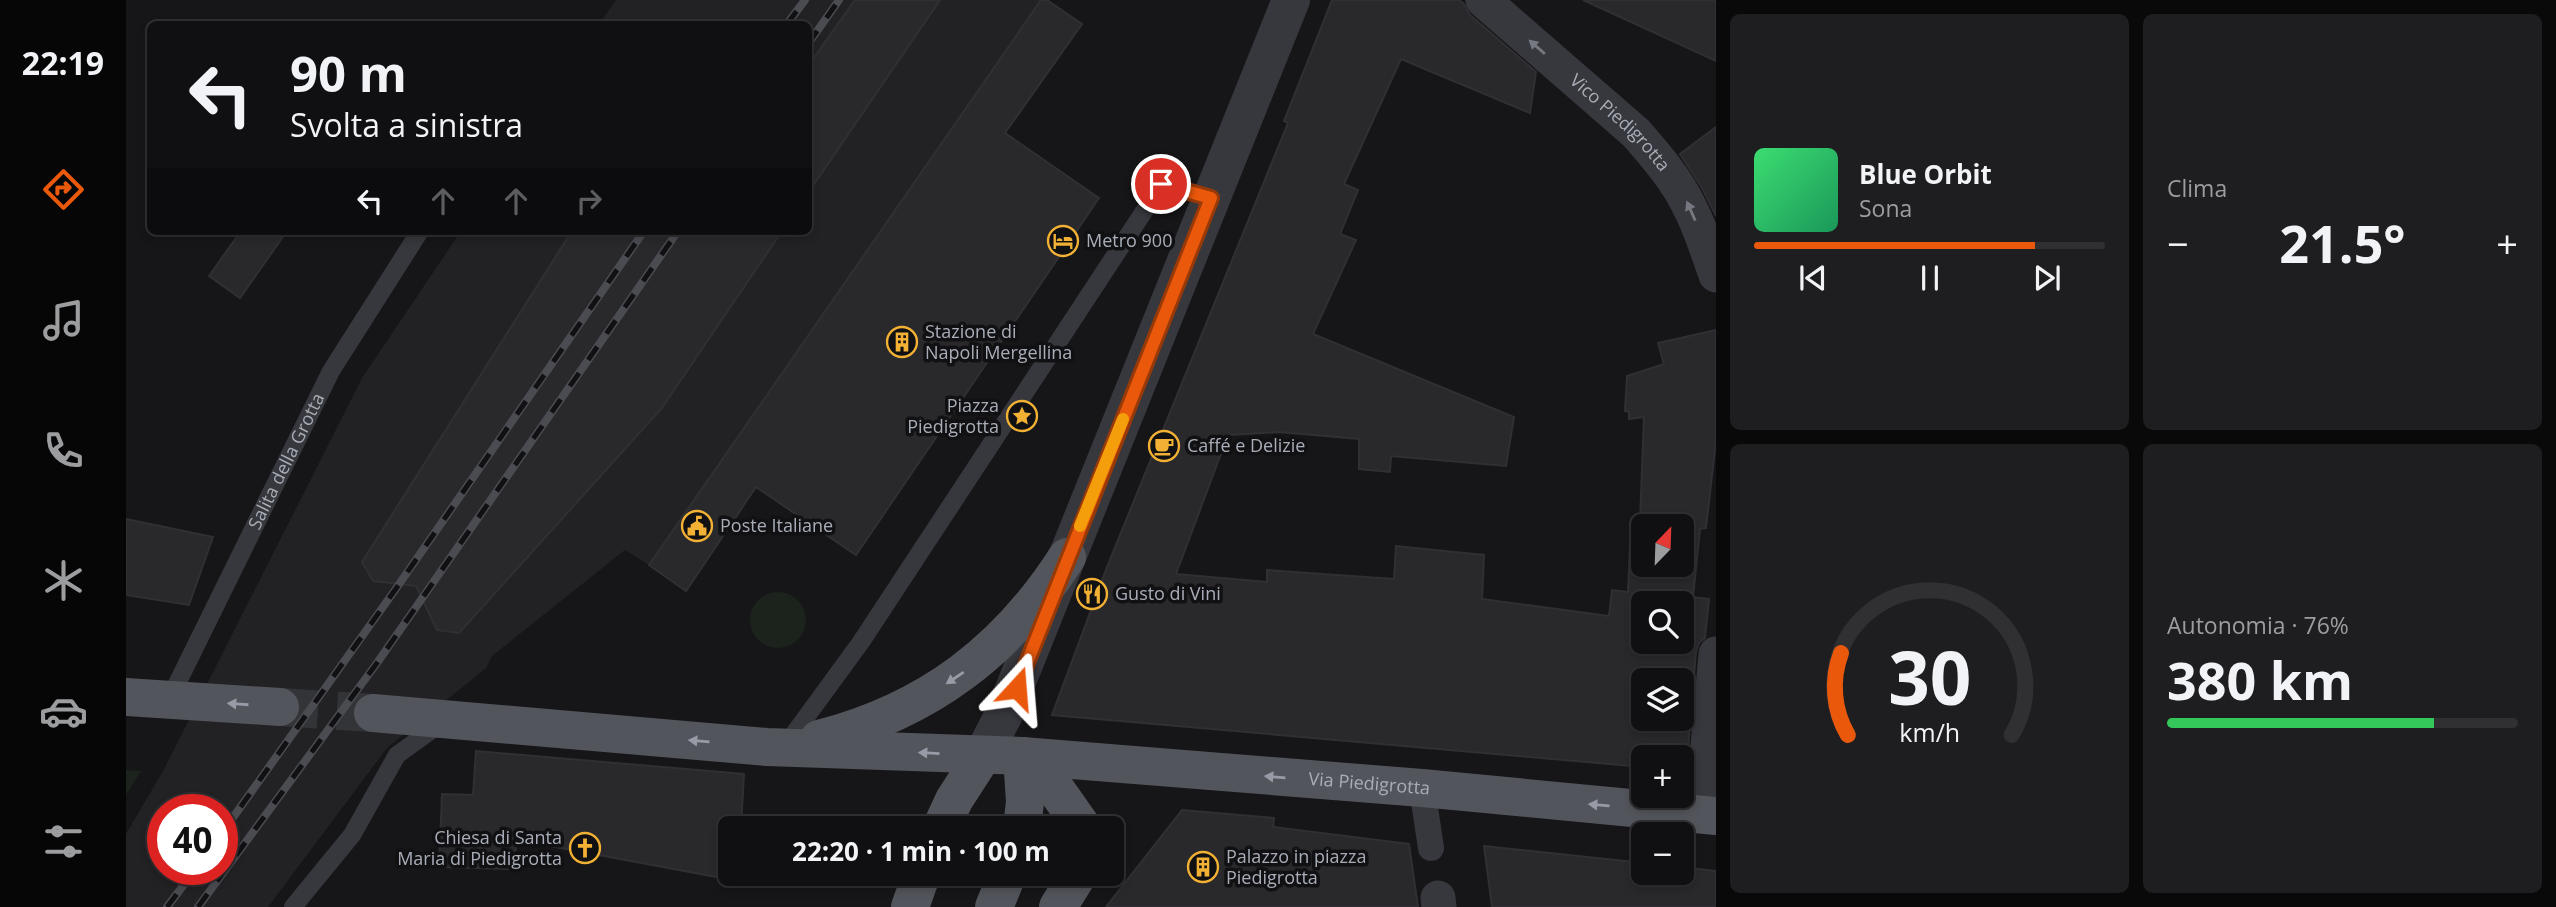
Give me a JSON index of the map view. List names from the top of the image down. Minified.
{"streets":{"main road":["Via Piedigrotta"],"street":["Vico Piedigrotta"],"lane":["Salita della Grotta"]},"one_way":["Vico Piedigrotta","Via Piedigrotta"],"places":{"hotel":["Metro 900"],"building":["Stazione di Napoli Mergellina","Palazzo in piazza Piedigrotta"],"place":["Piazza Piedigrotta"],"cafe":["Caffé e Delizie"],"public building":["Poste Italiane"],"restaurant":["Gusto di Vini"],"church":["Chiesa di Santa Maria di Piedigrotta"]},"north":"top right","page":{"tabs":"22:19","tile":["Clima",["Autonomia · 76%","380 km"]],"turn":["90 m","Svolta a sinistra"],"song":["Blue Orbit","Sona"],"heat":["−","21.5°","+"],"map_buttons":["+","−"],"limit":"40","trip":"22:20 · 1 min · 100 m","gauge":["30","km/h"]}}
